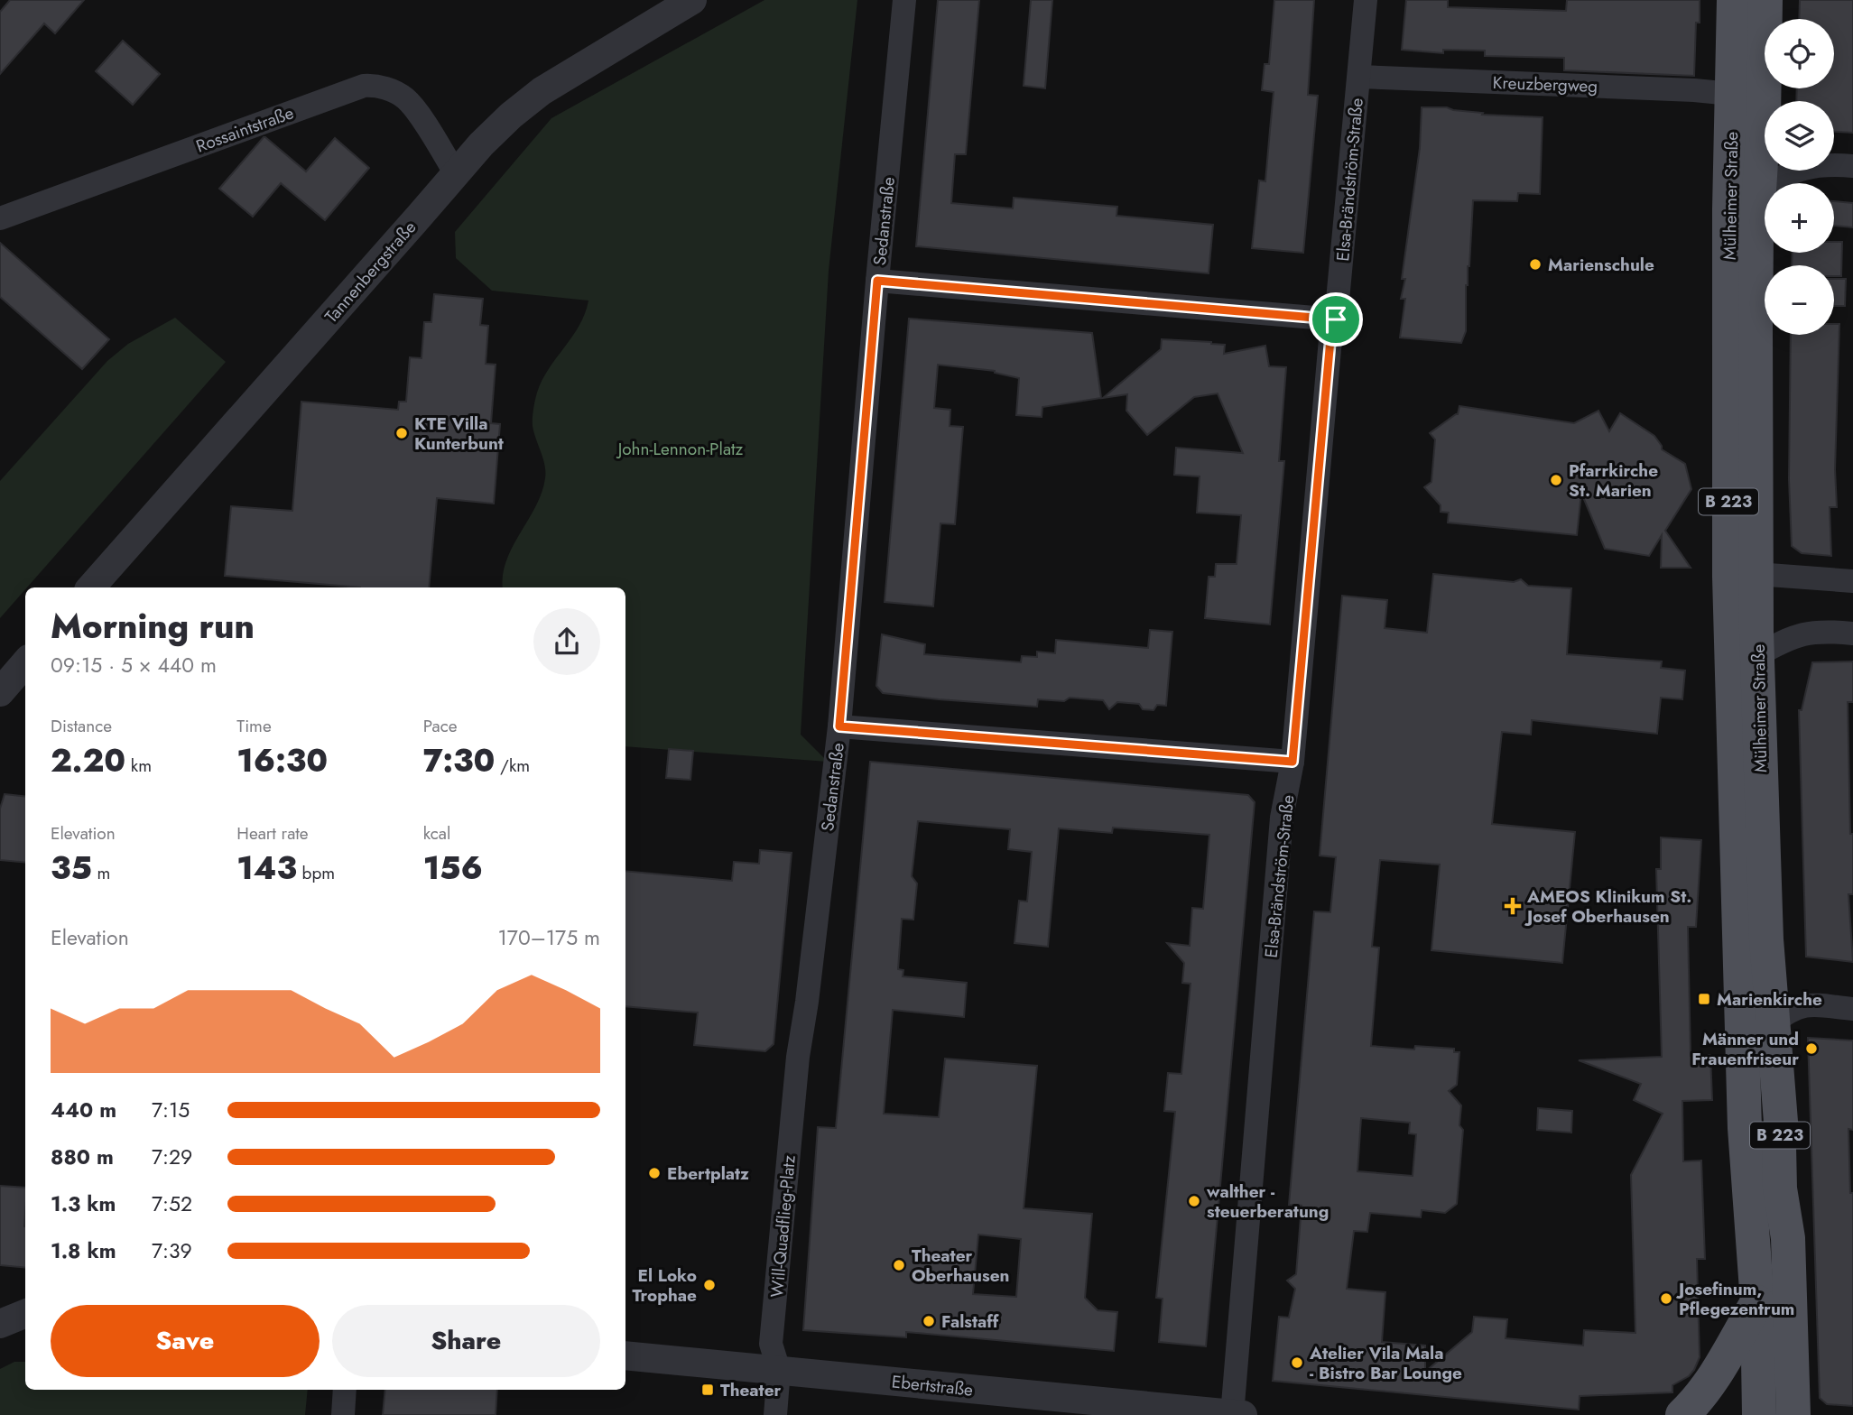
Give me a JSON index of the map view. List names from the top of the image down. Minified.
{"streets":{"main road":["Mülheimer Straße","B 223"],"street":["Kreuzbergweg","Rossaintstraße","Elsa-Brändström-Straße","Sedanstraße","Tannenbergstraße","Will-Quadflieg-Platz","Ebertstraße"]},"crossings":[["Kreuzbergweg","Elsa-Brändström-Straße"],["Kreuzbergweg","Mülheimer Straße"],["Rossaintstraße","Tannenbergstraße"],["Elsa-Brändström-Straße","Ebertstraße"],["Sedanstraße","Will-Quadflieg-Platz"],["Will-Quadflieg-Platz","Ebertstraße"]],"parks":["John-Lennon-Platz"],"places":{"other":["Marienschule","KTE Villa Kunterbunt","Pfarrkirche St. Marien","Männer und Frauenfriseur","Ebertplatz","walther - steuerberatung","Theater Oberhausen","El Loko Trophae","Josefinum, Pflegezentrum","Falstaff","Atelier Vila Mala - Bistro Bar Lounge"],"health":["AMEOS Klinikum St. Josef Oberhausen"],"transit":["Marienkirche","Theater"]},"page":{"map_buttons":["+","−"],"heading":["Morning run","09:15 · 5 × 440 m"],"stats":[["Distance","2.20 km"],["Time","16:30"],["Pace","7:30 /km"],["Elevation","35 m"],["Heart rate","143 bpm"],["kcal","156"]],"chart":["Elevation","170–175 m"],"list":[{"name":"440 m","note":"7:15"},{"name":"880 m","note":"7:29"},{"name":"1.3 km","note":"7:52"},{"name":"1.8 km","note":"7:39"}],"buttons":["Save","Share"]}}
